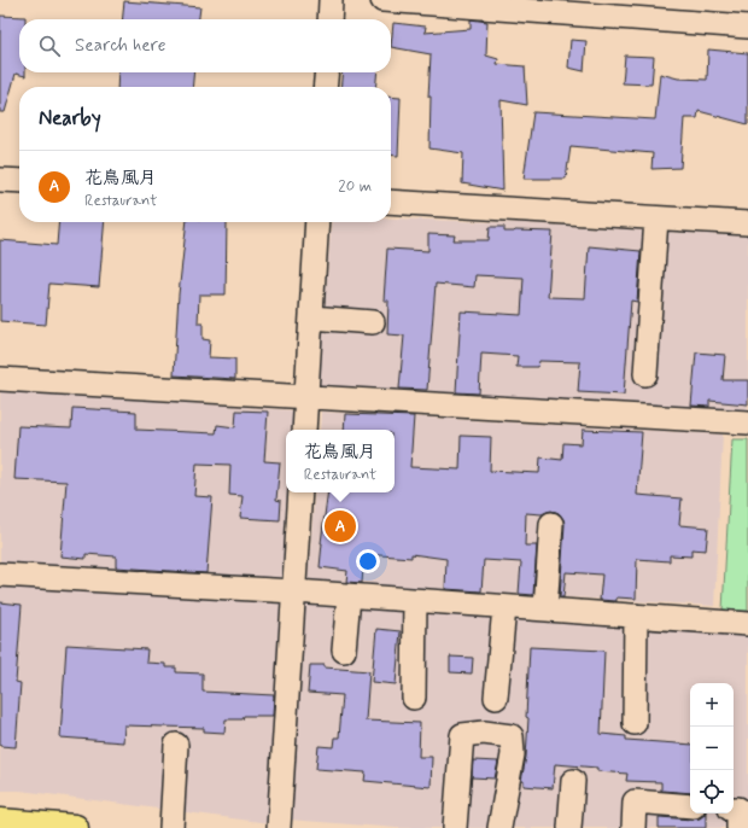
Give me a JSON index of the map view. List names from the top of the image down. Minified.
{"page":{"search":"Search here","heading":"Nearby","list":[{"mark":"A","name":"花鳥風月","note":"Restaurant","value":"20 m"}],"popup":["花鳥風月","Restaurant"],"pins":"A","map_buttons":["+","−"]}}
